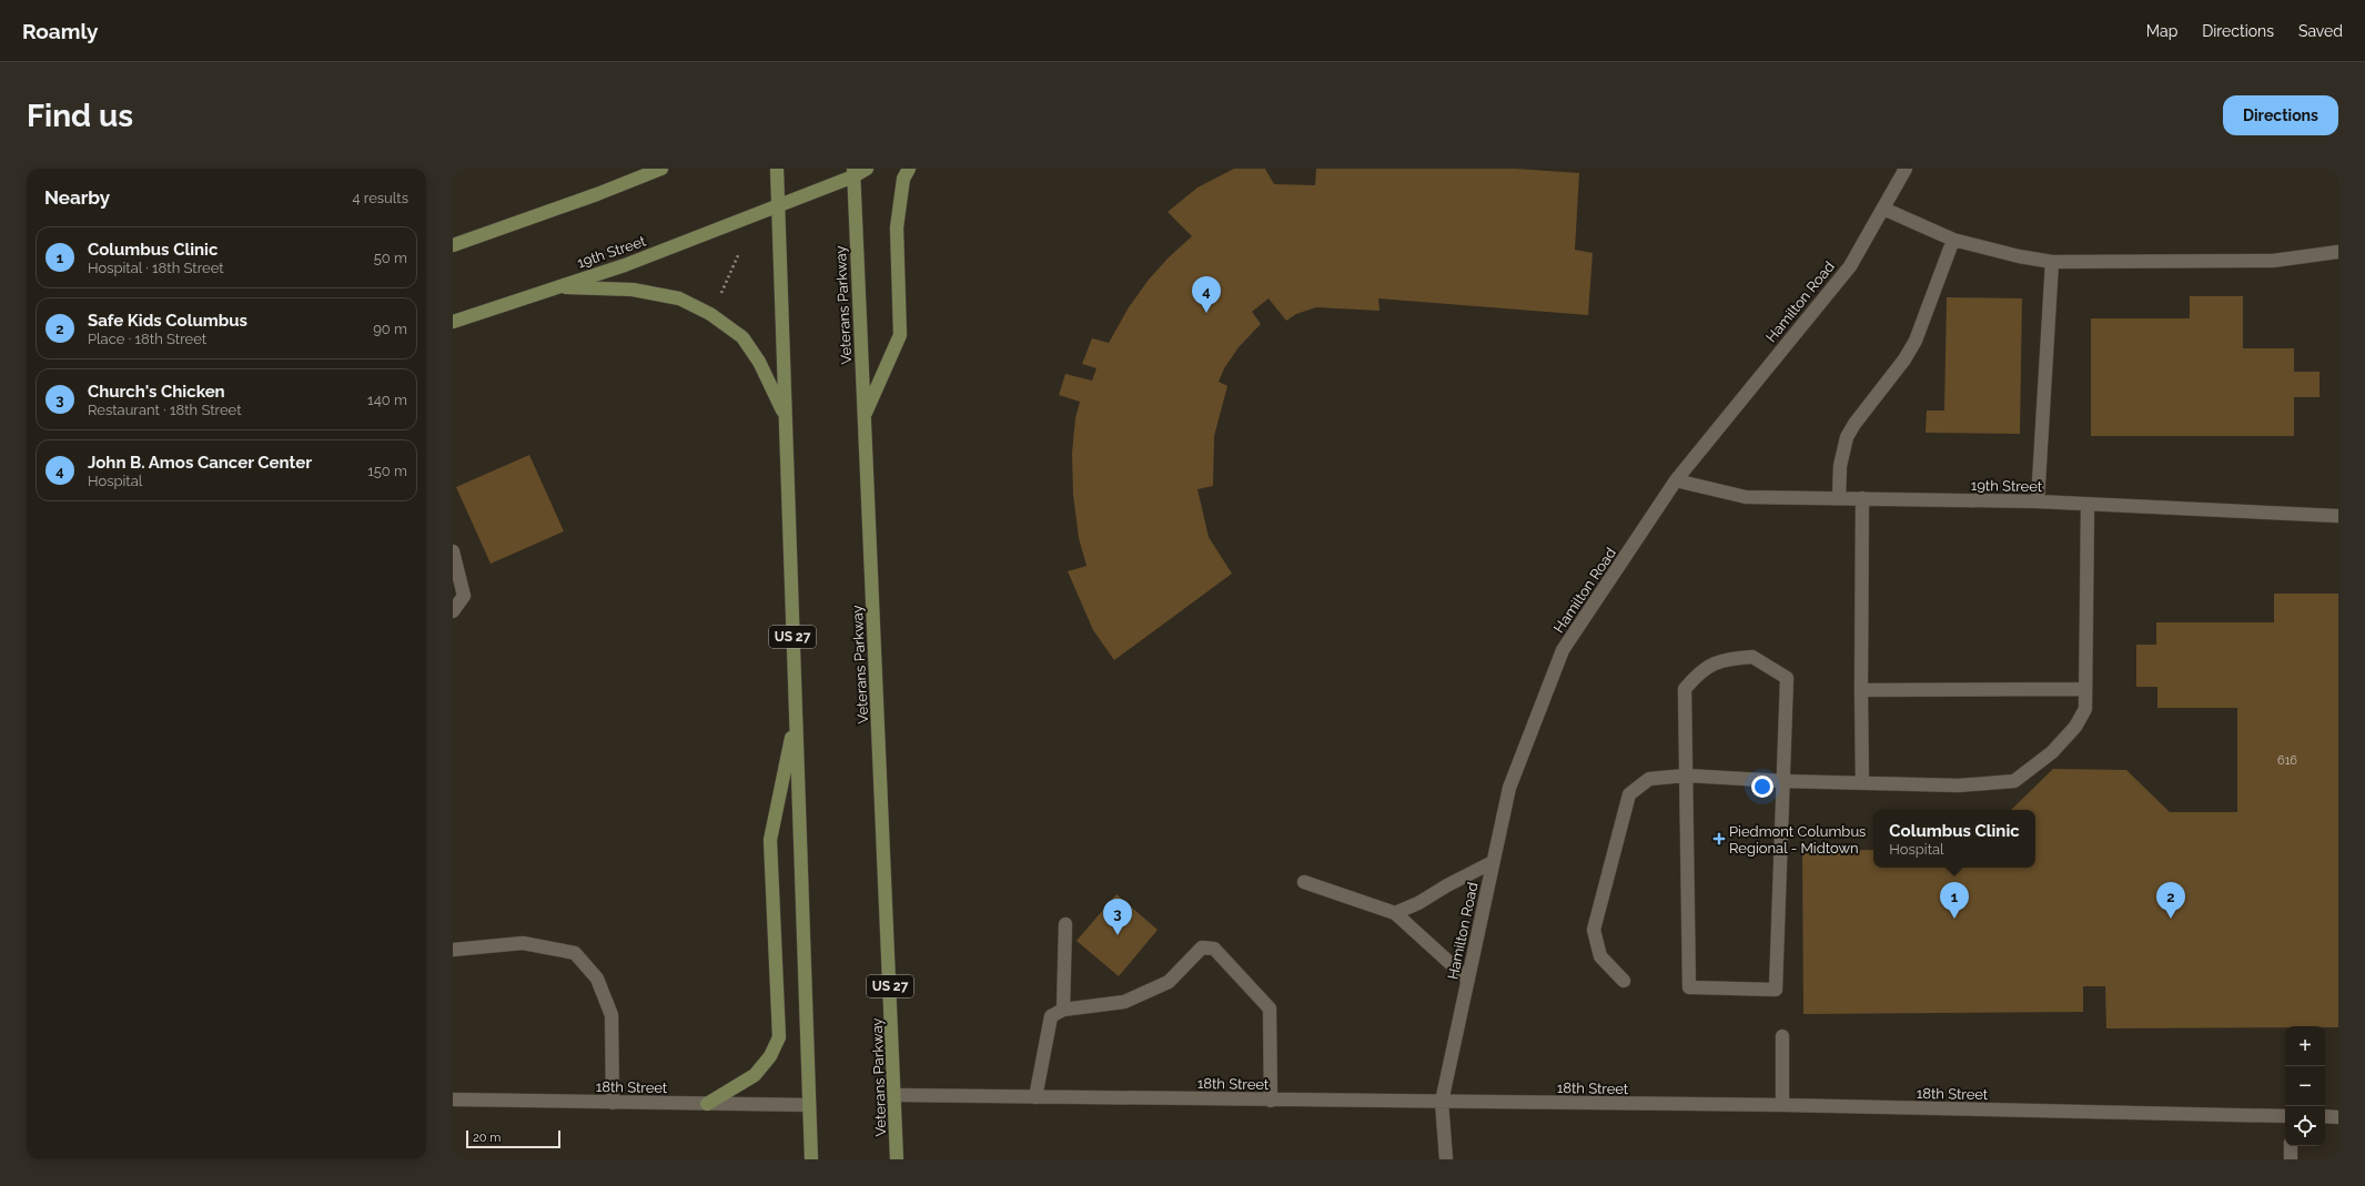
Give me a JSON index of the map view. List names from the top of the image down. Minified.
{"streets":{"main road":["19th Street","Veterans Parkway","US 27"],"street":["Hamilton Road","18th Street"]},"crossings":[["19th Street","Hamilton Road"],["19th Street","Veterans Parkway"],["19th Street","US 27"],["Hamilton Road","18th Street"],["Veterans Parkway","18th Street"],["US 27","18th Street"]],"places":{"health":["Piedmont Columbus Regional - Midtown"]},"house_numbers":["616"],"scale_bar":"20 m","page":{"header":"Roamly","nav":["Map","Directions","Saved"],"buttons":"Directions","title":"Find us","heading":["Nearby","4 results"],"list":[{"mark":"1","name":"Columbus Clinic","note":"Hospital · 18th Street","value":"50 m"},{"mark":"2","name":"Safe Kids Columbus","note":"Place · 18th Street","value":"90 m"},{"mark":"3","name":"Church's Chicken","note":"Restaurant · 18th Street","value":"140 m"},{"mark":"4","name":"John B. Amos Cancer Center","note":"Hospital","value":"150 m"}],"pins":["4","1","2","3"],"popup":["Columbus Clinic","Hospital"],"map_buttons":["+","−"],"scale":"20 m"}}
